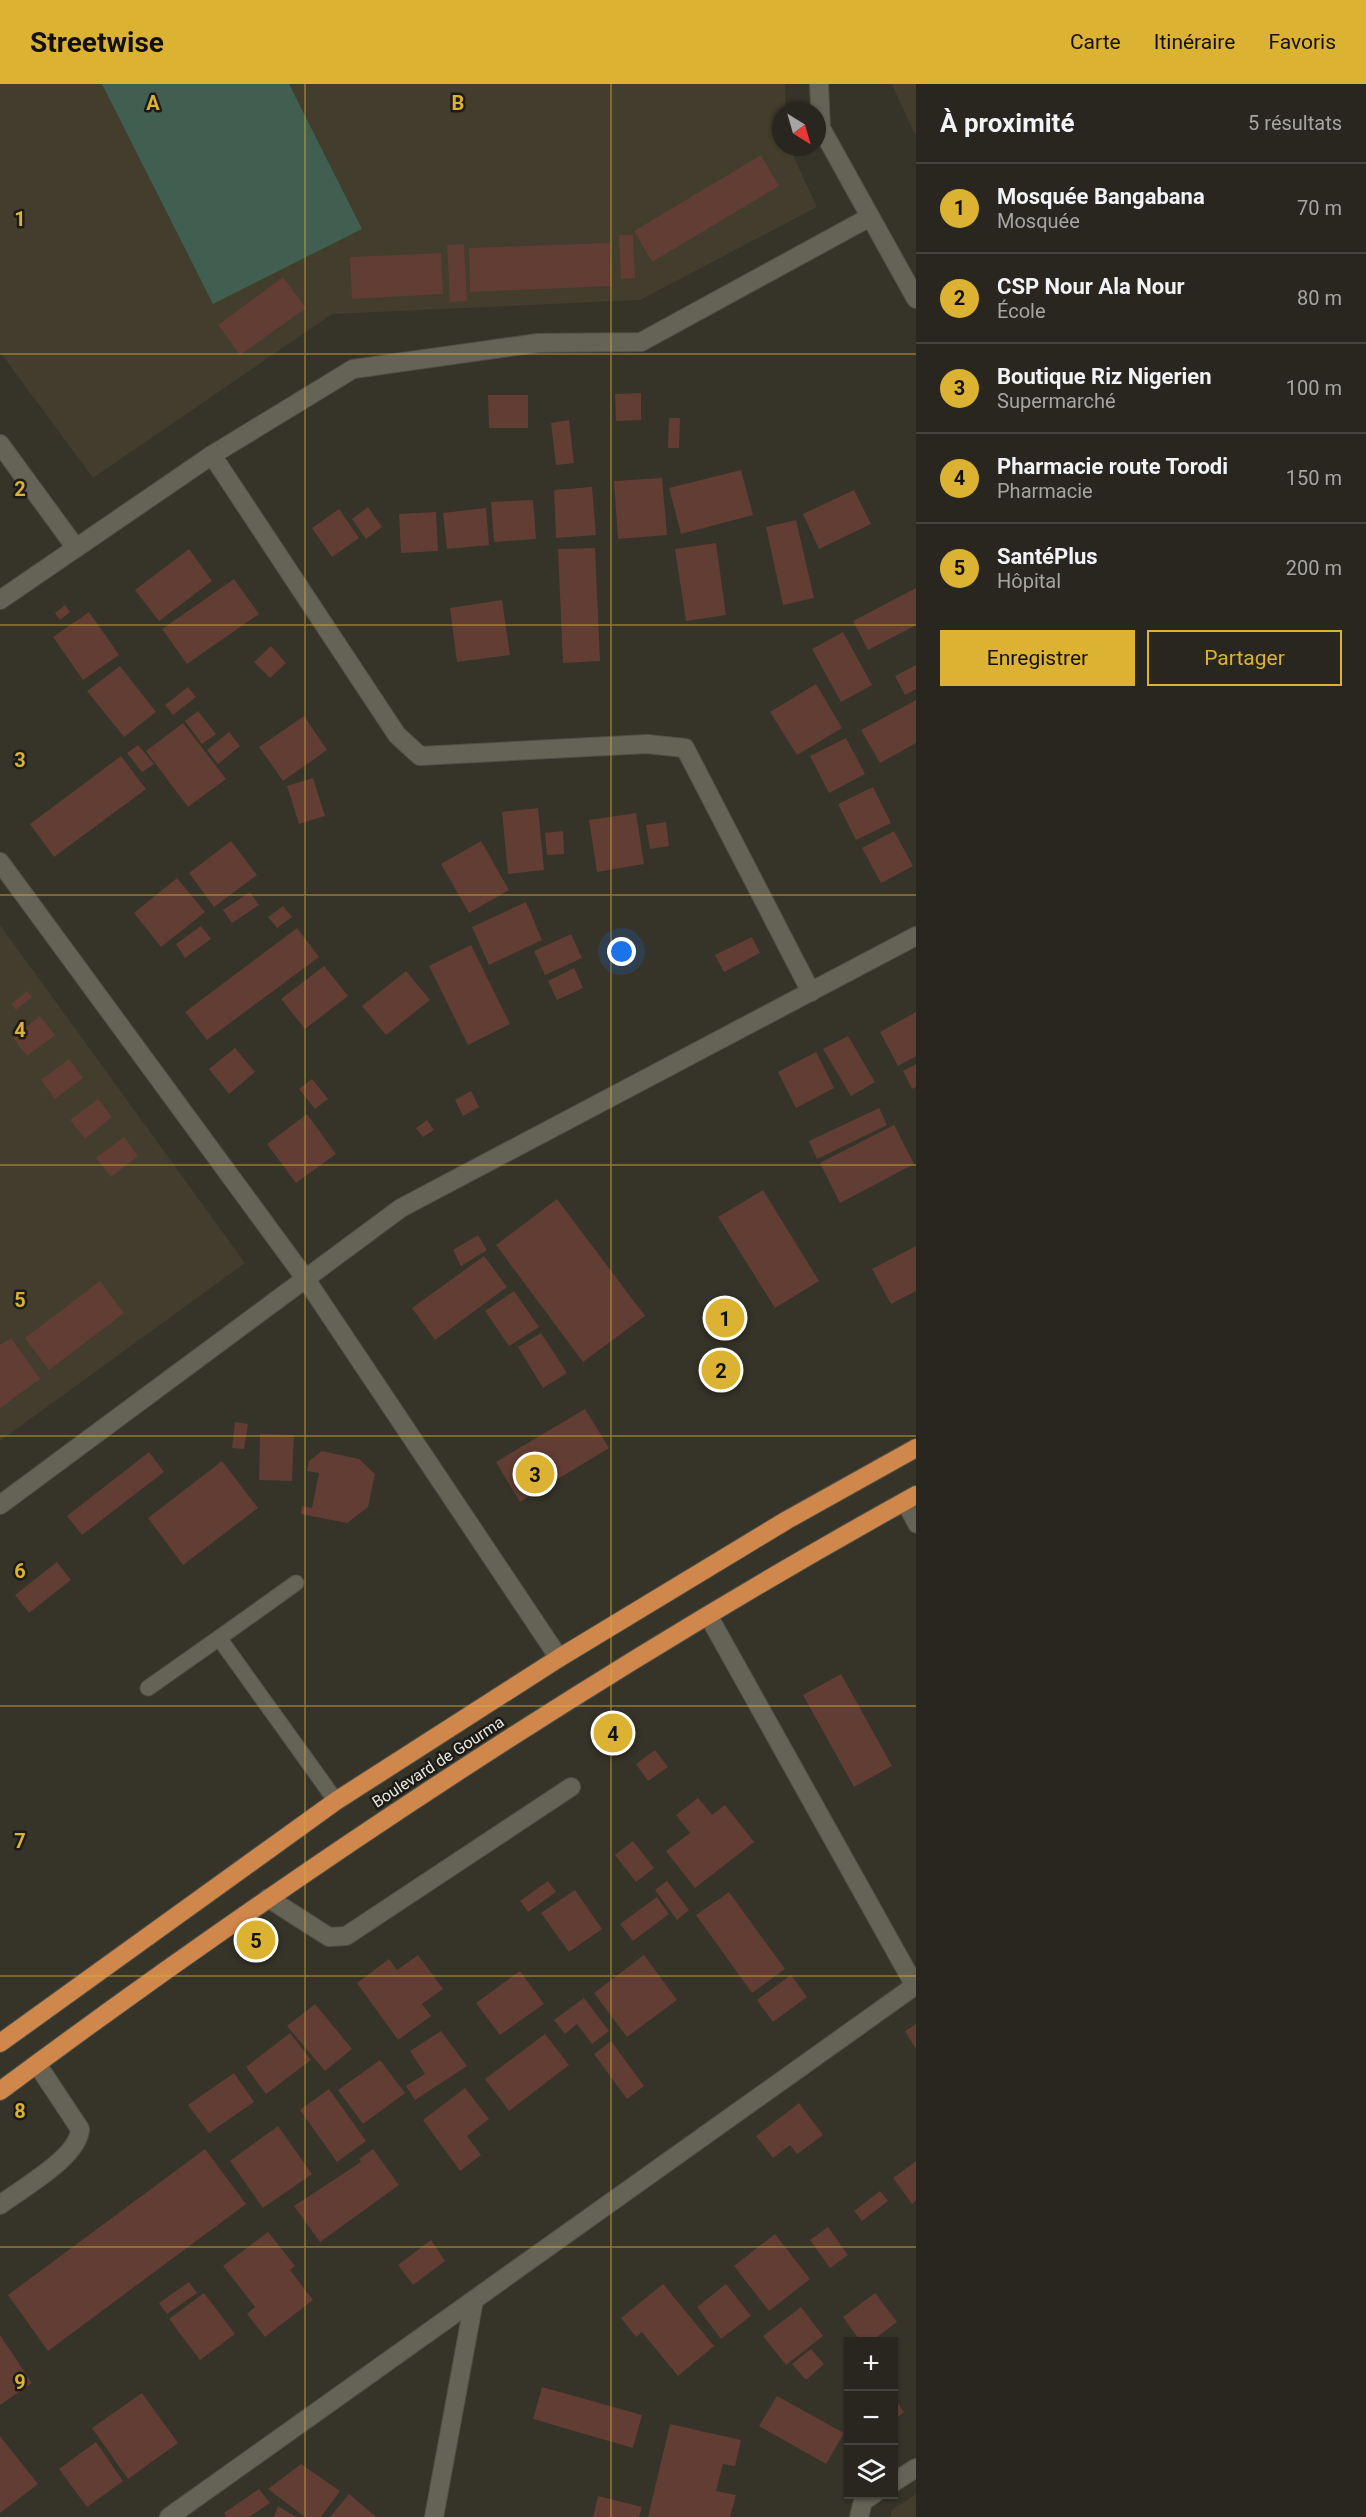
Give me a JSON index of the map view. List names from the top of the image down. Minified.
{"streets":{"highway":["Boulevard de Gourma"]},"north":"bottom right","page":{"header":"Streetwise","nav":["Carte","Itinéraire","Favoris"],"heading":["À proximité","5 résultats"],"list":[{"mark":"1","name":"Mosquée Bangabana","note":"Mosquée","value":"70 m"},{"mark":"2","name":"CSP Nour Ala Nour","note":"École","value":"80 m"},{"mark":"3","name":"Boutique Riz Nigerien","note":"Supermarché","value":"100 m"},{"mark":"4","name":"Pharmacie route Torodi","note":"Pharmacie","value":"150 m"},{"mark":"5","name":"SantéPlus","note":"Hôpital","value":"200 m"}],"buttons":["Enregistrer","Partager"],"pins":["1","2","3","4","5"],"map_buttons":["+","−"]},"grid":{"columns":["A","B"],"rows":["1","2","3","4","5","6","7","8","9"]}}
